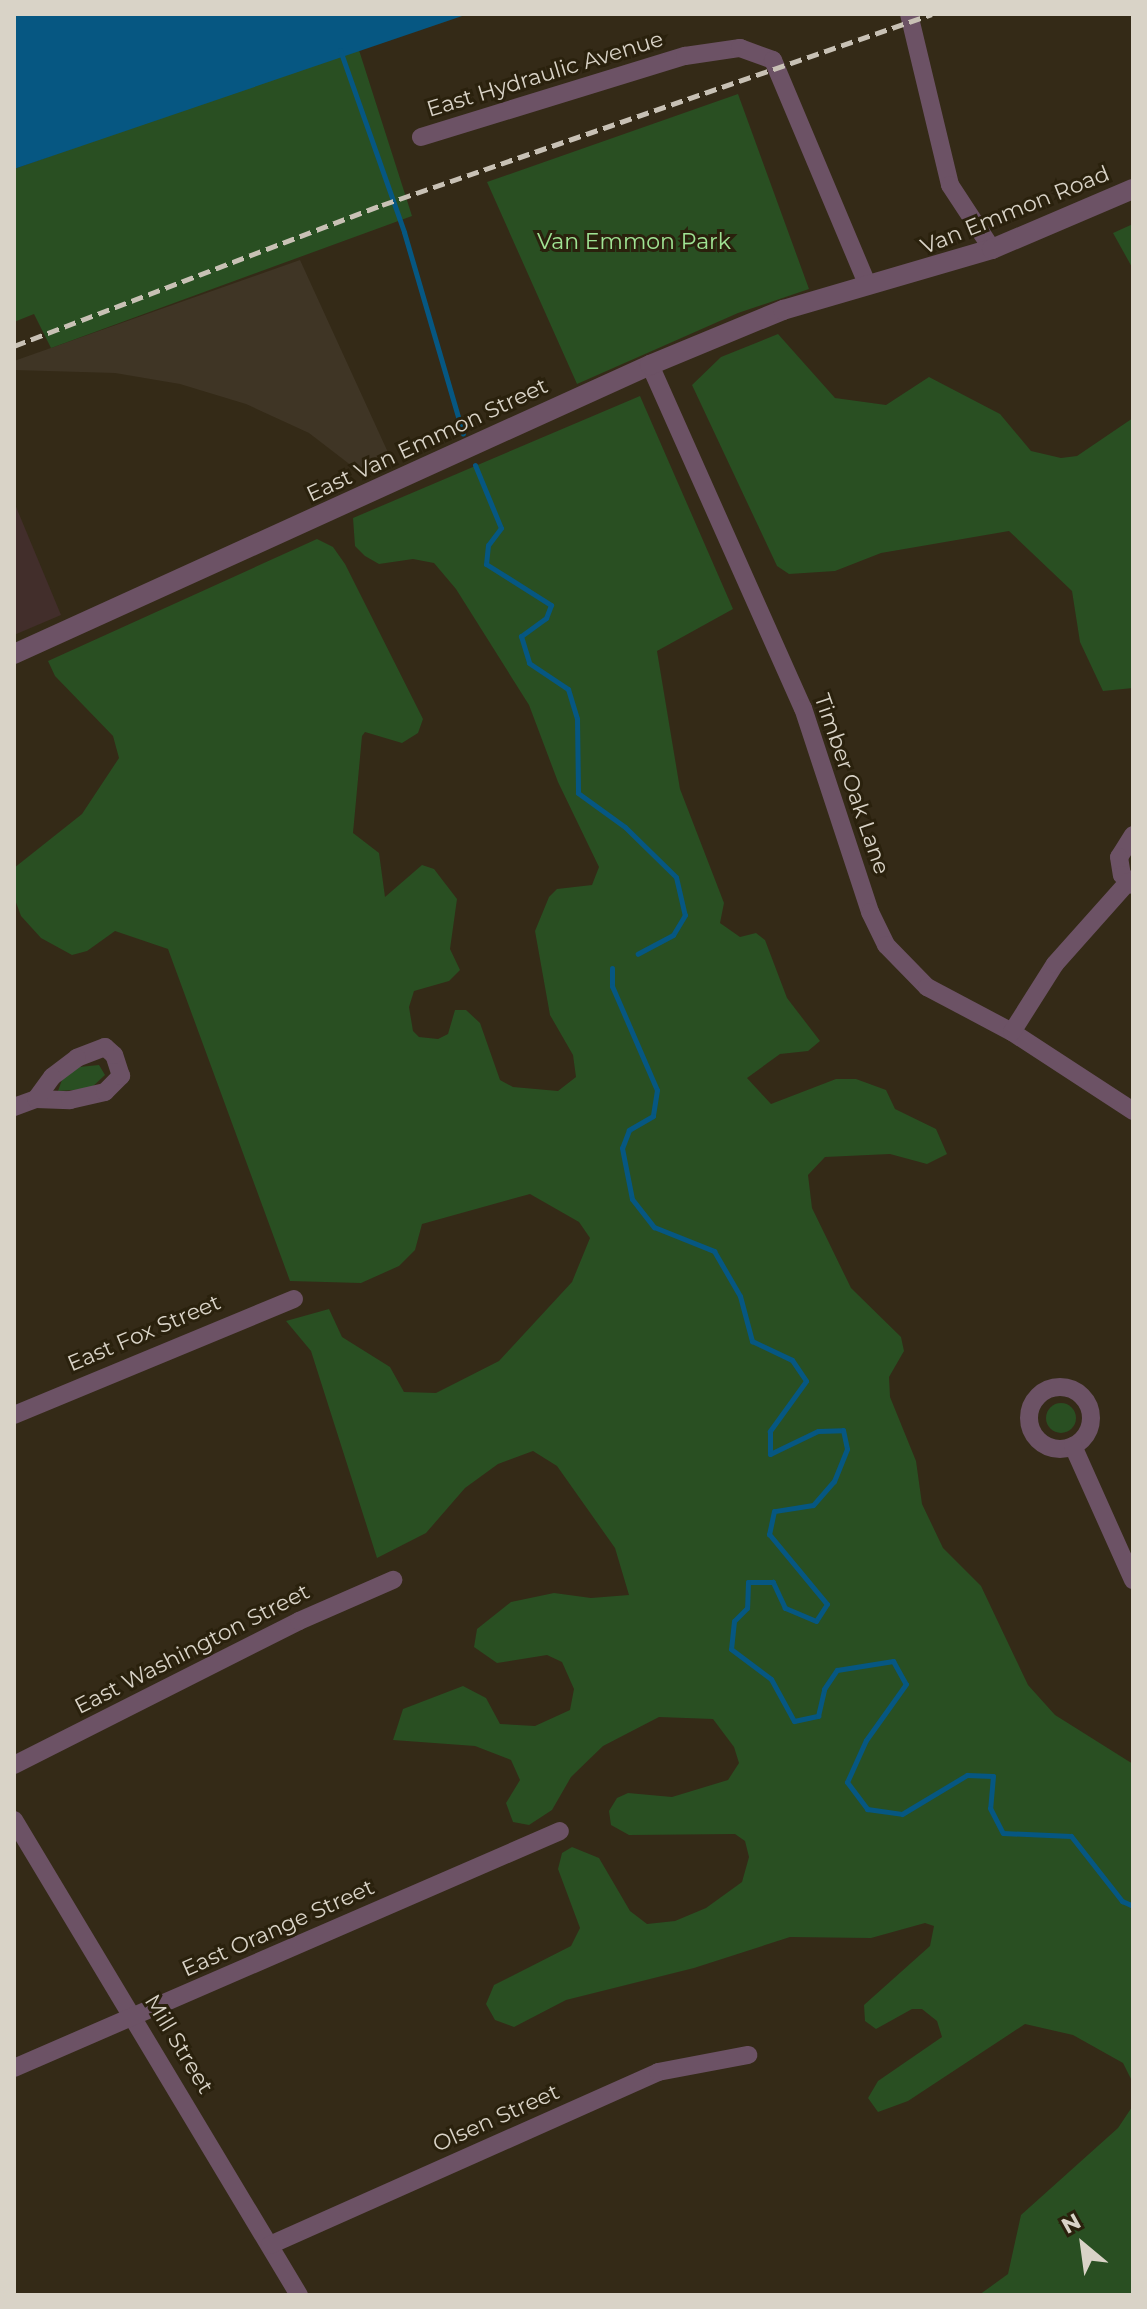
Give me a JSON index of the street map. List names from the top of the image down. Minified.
{"streets":{"street":["East Hydraulic Avenue","Van Emmon Road","East Van Emmon Street","Timber Oak Lane","East Fox Street","East Washington Street","East Orange Street","Mill Street","Olsen Street"]},"crossings":[["East Hydraulic Avenue","Van Emmon Road"],["East Hydraulic Avenue","East Van Emmon Street"],["Van Emmon Road","East Van Emmon Street"],["East Van Emmon Street","Timber Oak Lane"],["East Orange Street","Mill Street"],["Mill Street","Olsen Street"]],"parks":["Van Emmon Park"],"north":"top left"}
